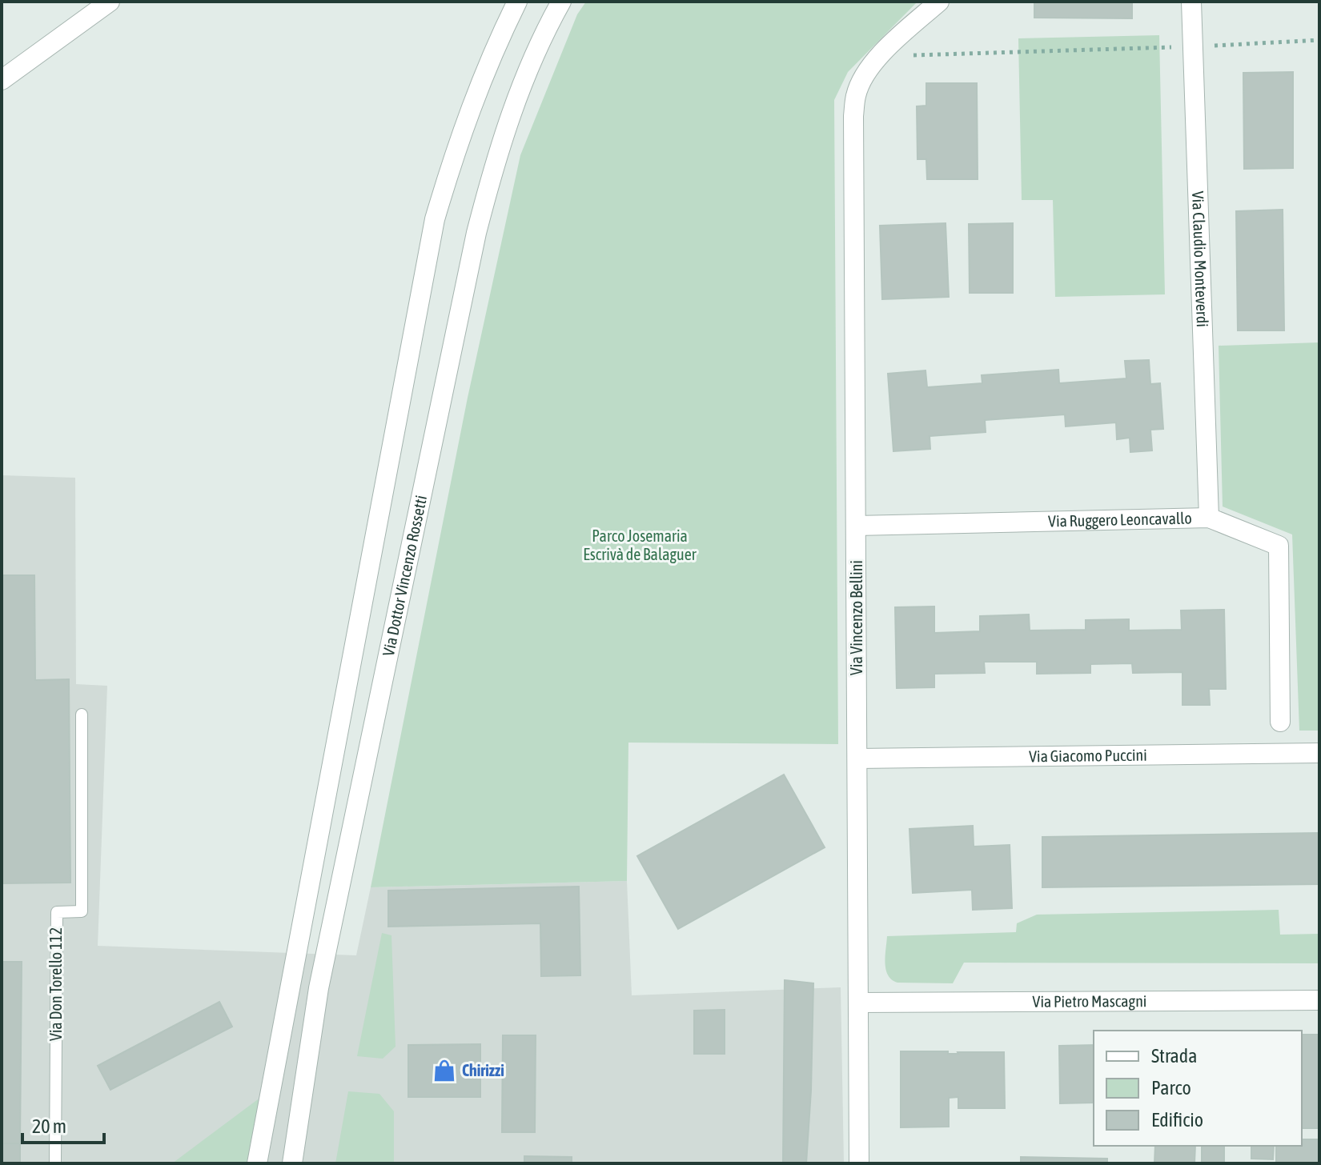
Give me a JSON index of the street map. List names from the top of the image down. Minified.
{"streets":{"street":["Via Claudio Monteverdi","Via Ruggero Leoncavallo","Via Dottor Vincenzo Rossetti","Via Vincenzo Bellini","Via Giacomo Puccini","Via Pietro Mascagni"],"lane":["Via Don Torello 112"]},"crossings":[["Via Claudio Monteverdi","Via Ruggero Leoncavallo"],["Via Ruggero Leoncavallo","Via Vincenzo Bellini"],["Via Vincenzo Bellini","Via Giacomo Puccini"],["Via Vincenzo Bellini","Via Pietro Mascagni"]],"parks":["Parco Josemaria Escrivà de Balaguer"],"places":{"shop":["Chirizzi"]},"legend":["Strada","Parco","Edificio"],"scale_bar":"20 m"}
